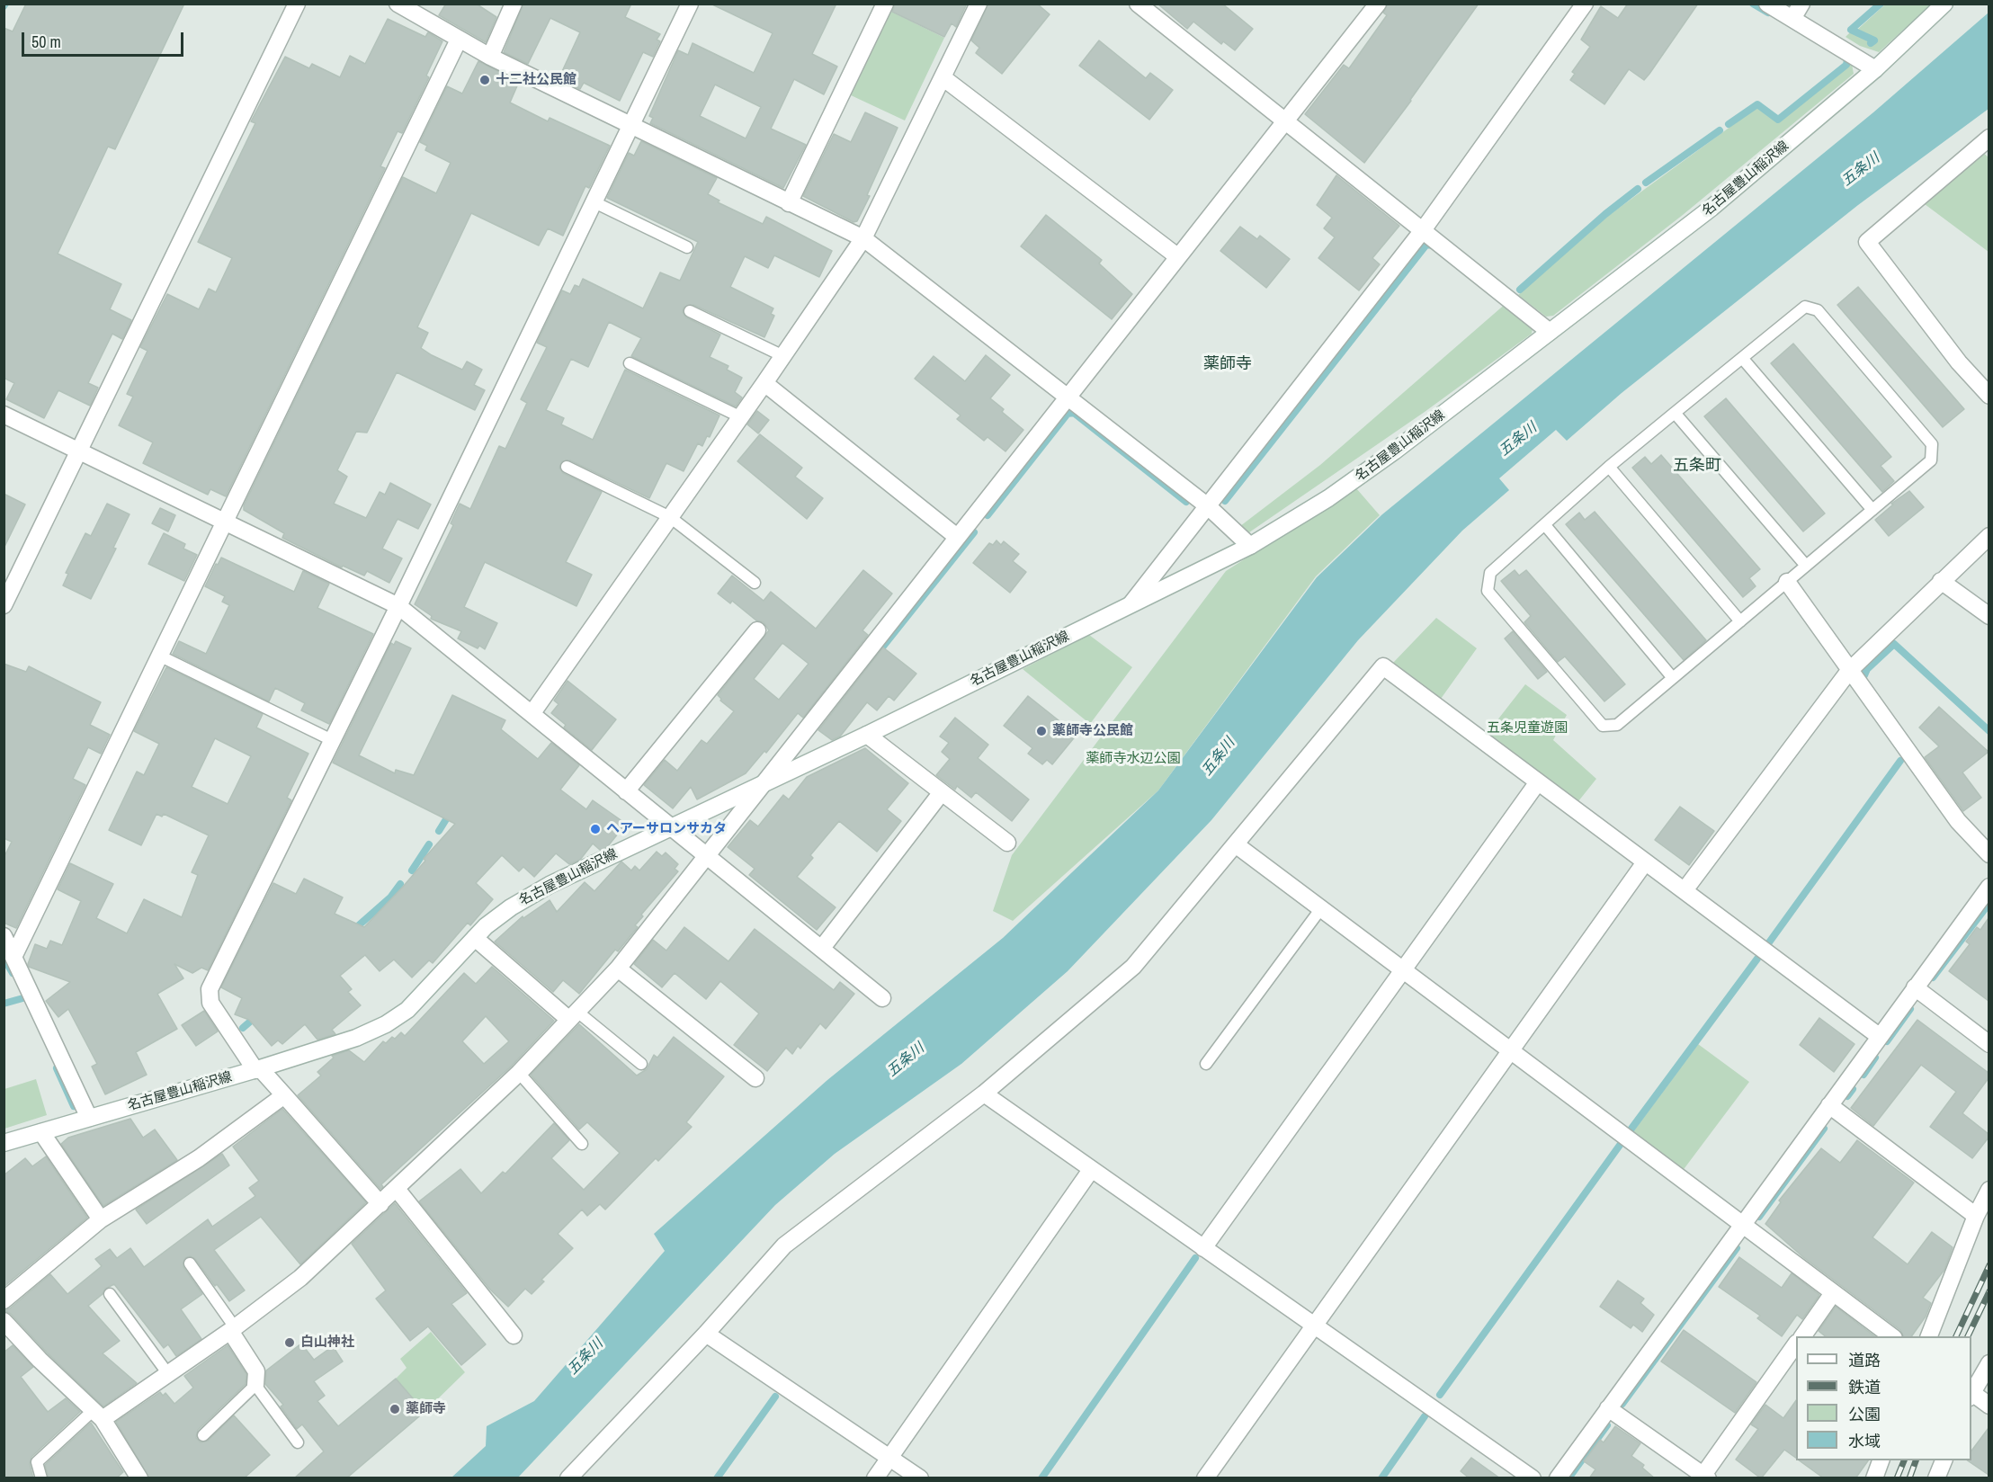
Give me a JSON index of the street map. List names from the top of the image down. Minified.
{"streets":{"street":["名古屋豊山稲沢線"]},"districts":["薬師寺","五条町"],"water":["五条川"],"parks":["五条児童遊園","薬師寺水辺公園"],"places":["十二社公民館","薬師寺公民館","ヘアーサロンサカタ","白山神社","薬師寺"],"legend":["道路","鉄道","公園","水域"],"scale_bar":"50 m"}
